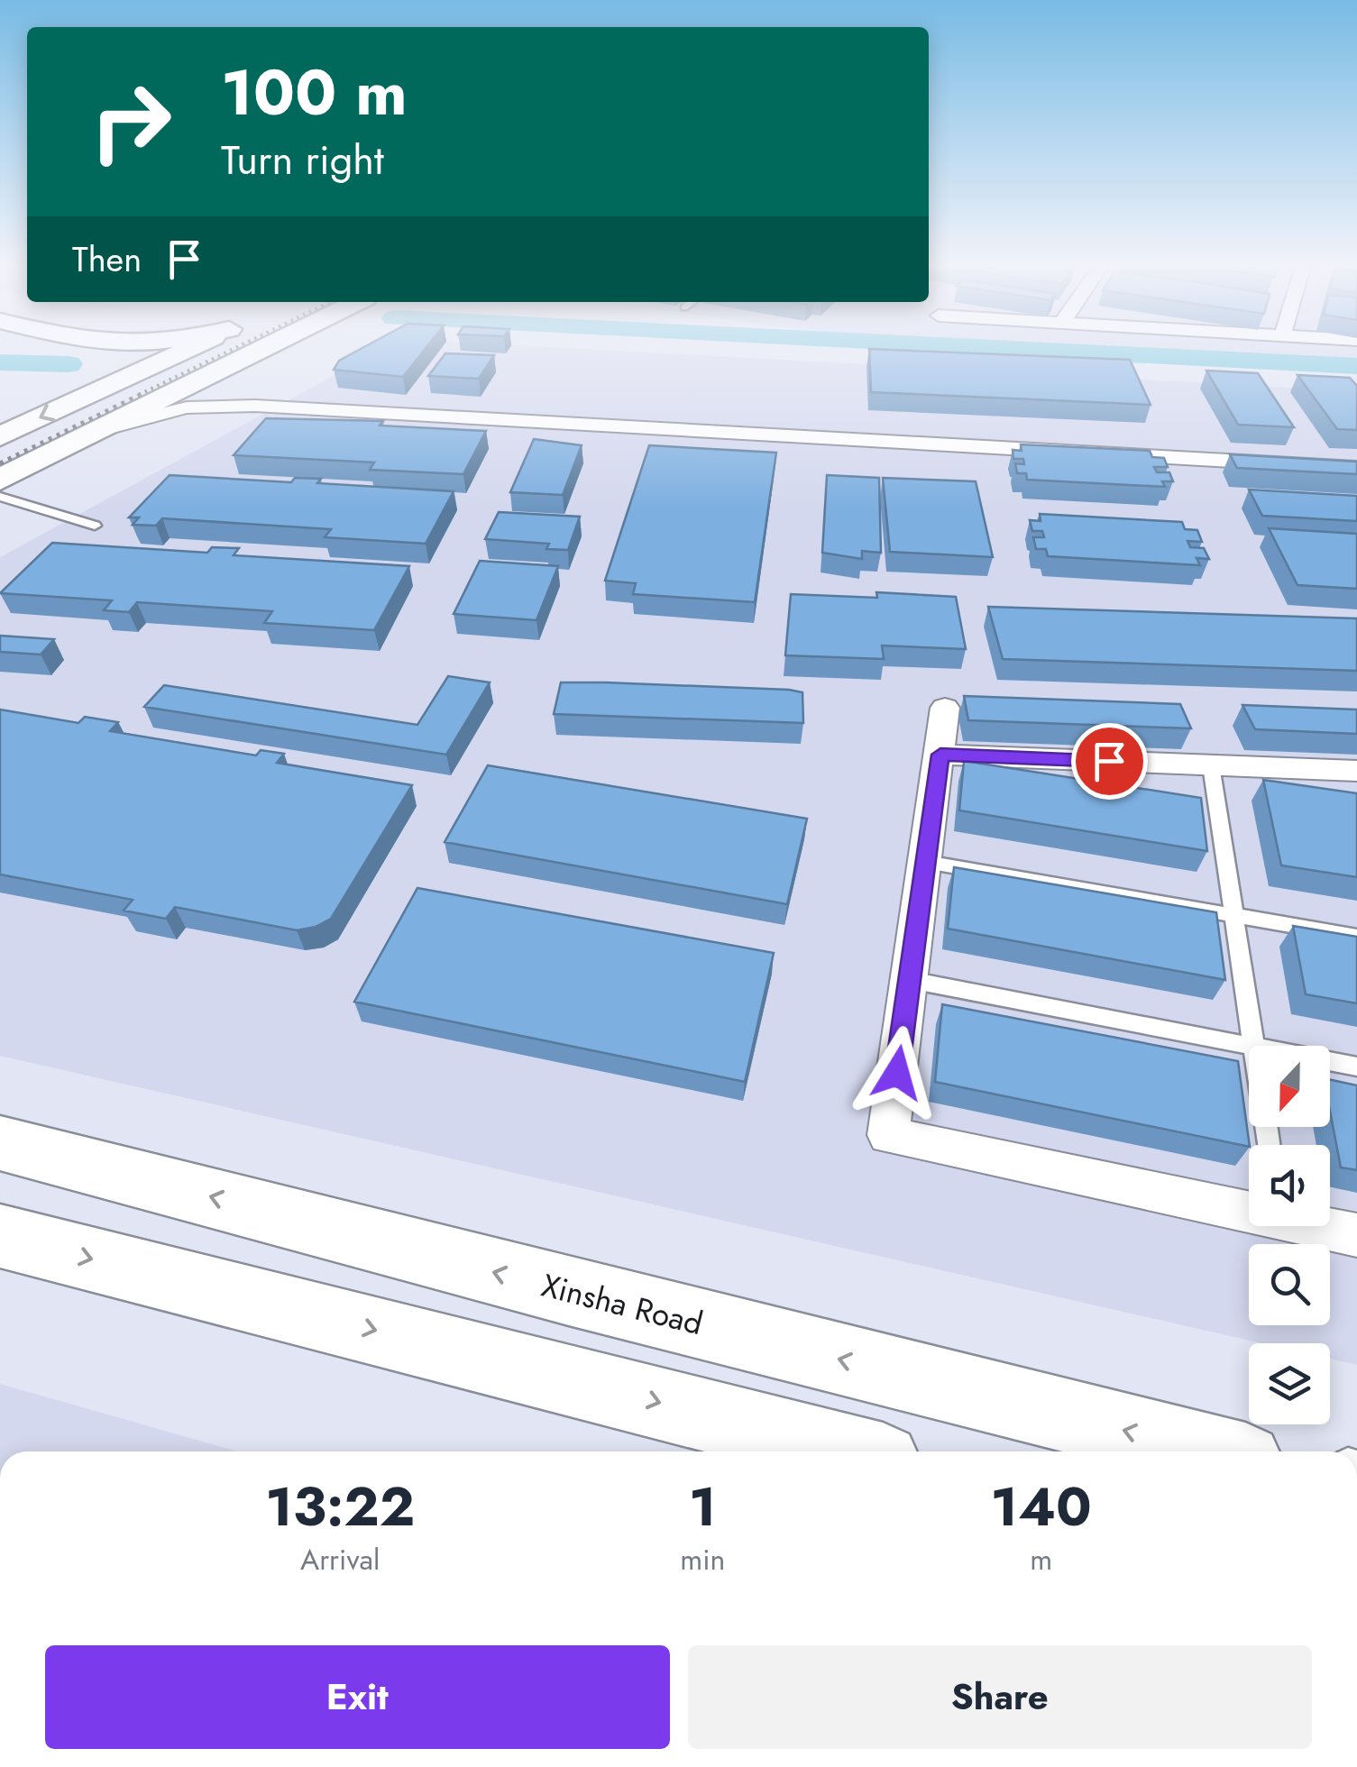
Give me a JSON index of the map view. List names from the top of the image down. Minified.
{"streets":{"main road":["Xinsha Road"]},"north":"bottom","page":{"turn":["100 m","Turn right"],"then":"Then","eta":["13:22","Arrival","1","min","140","m"],"buttons":["Exit","Share"]}}
